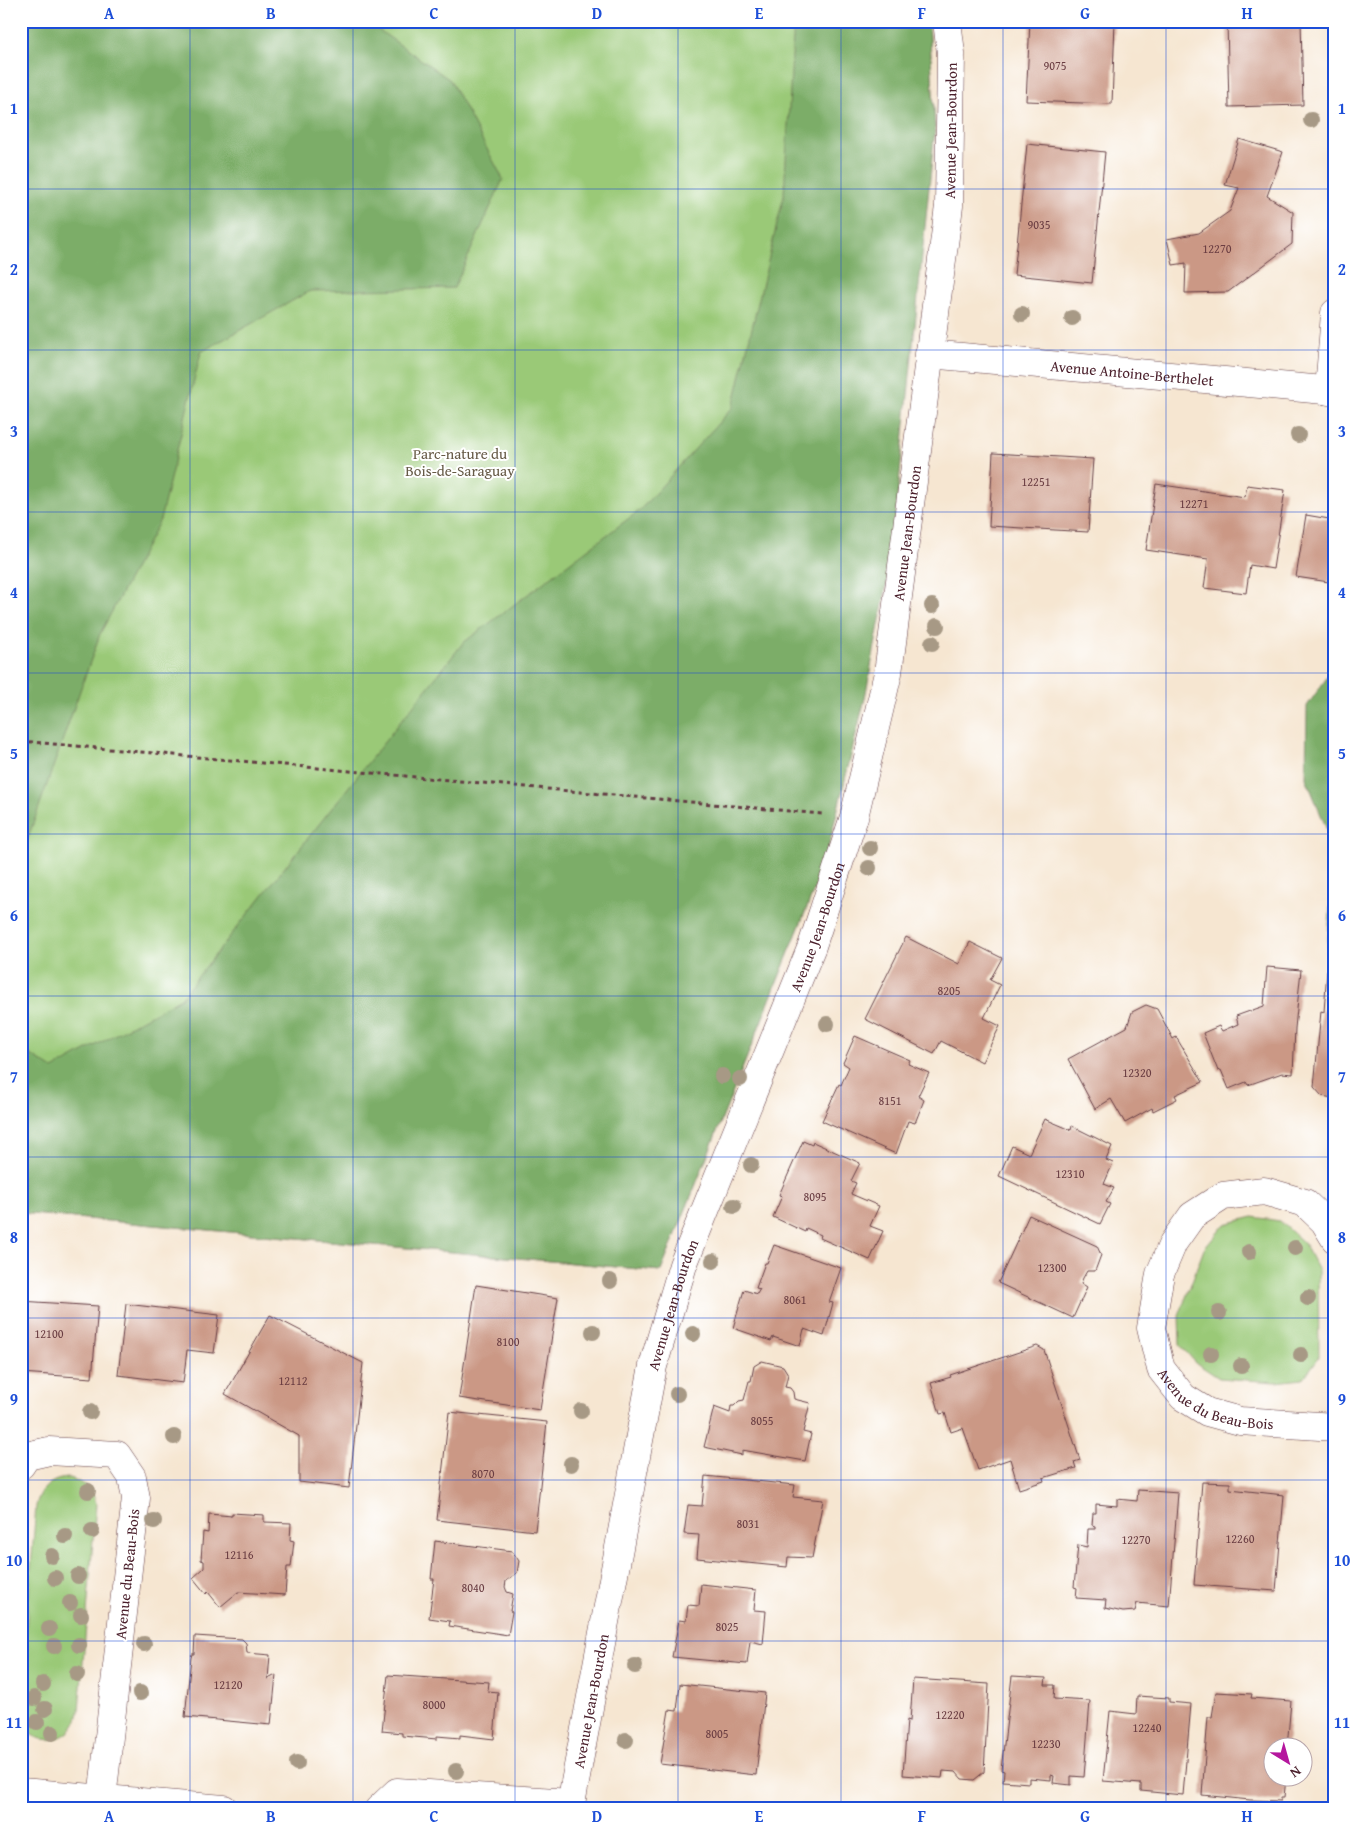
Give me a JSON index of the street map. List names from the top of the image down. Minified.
{"streets":{"street":["Avenue Jean-Bourdon","Avenue Antoine-Berthelet","Avenue du Beau-Bois"]},"crossings":[["Avenue Jean-Bourdon","Avenue Antoine-Berthelet"]],"parks":["Parc-nature du Bois-de-Saraguay"],"house_numbers":["9075","9035","12270","12251","12271","8205","12320","8151","12310","8095","12300","8061","12100","8100","12112","8055","8070","8031","12260","12270","12116","8040","8025","12120","8000","12220","12240","8005","12230"],"north":"bottom right","grid":{"columns":["A","B","C","D","E","F","G","H"],"rows":["1","2","3","4","5","6","7","8","9","10","11"]}}
